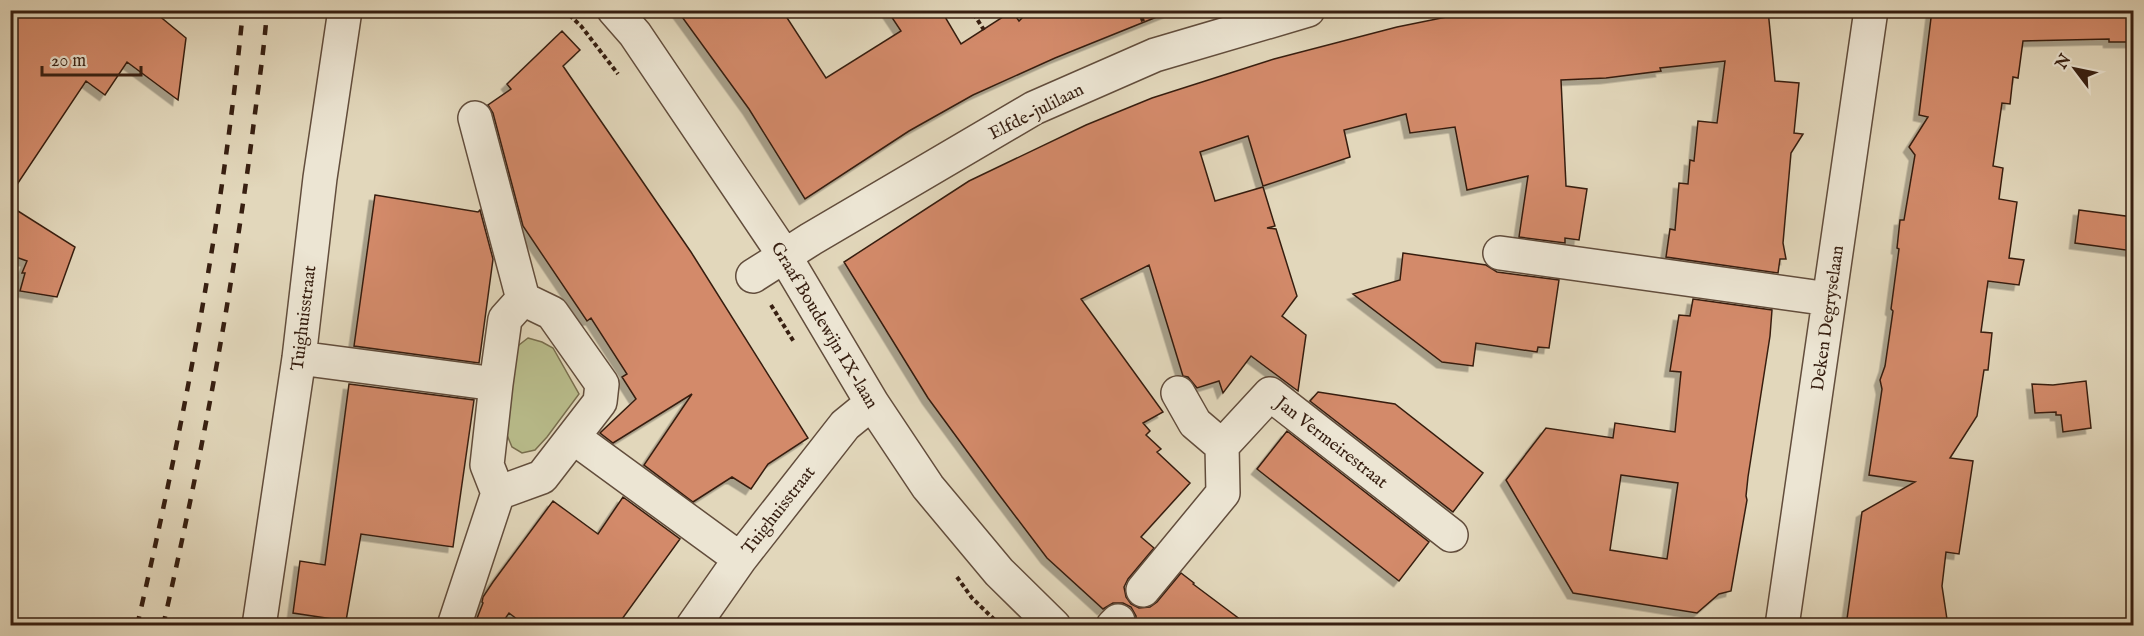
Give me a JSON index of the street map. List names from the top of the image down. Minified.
{"streets":{"street":["Elfde-julilaan","Tuighuisstraat","Deken Degryselaan","Graaf Boudewijn IX-laan","Jan Vermeirestraat"]},"crossings":[["Elfde-julilaan","Graaf Boudewijn IX-laan"],["Tuighuisstraat","Graaf Boudewijn IX-laan"]],"scale_bar":"20 m","north":"top left"}
